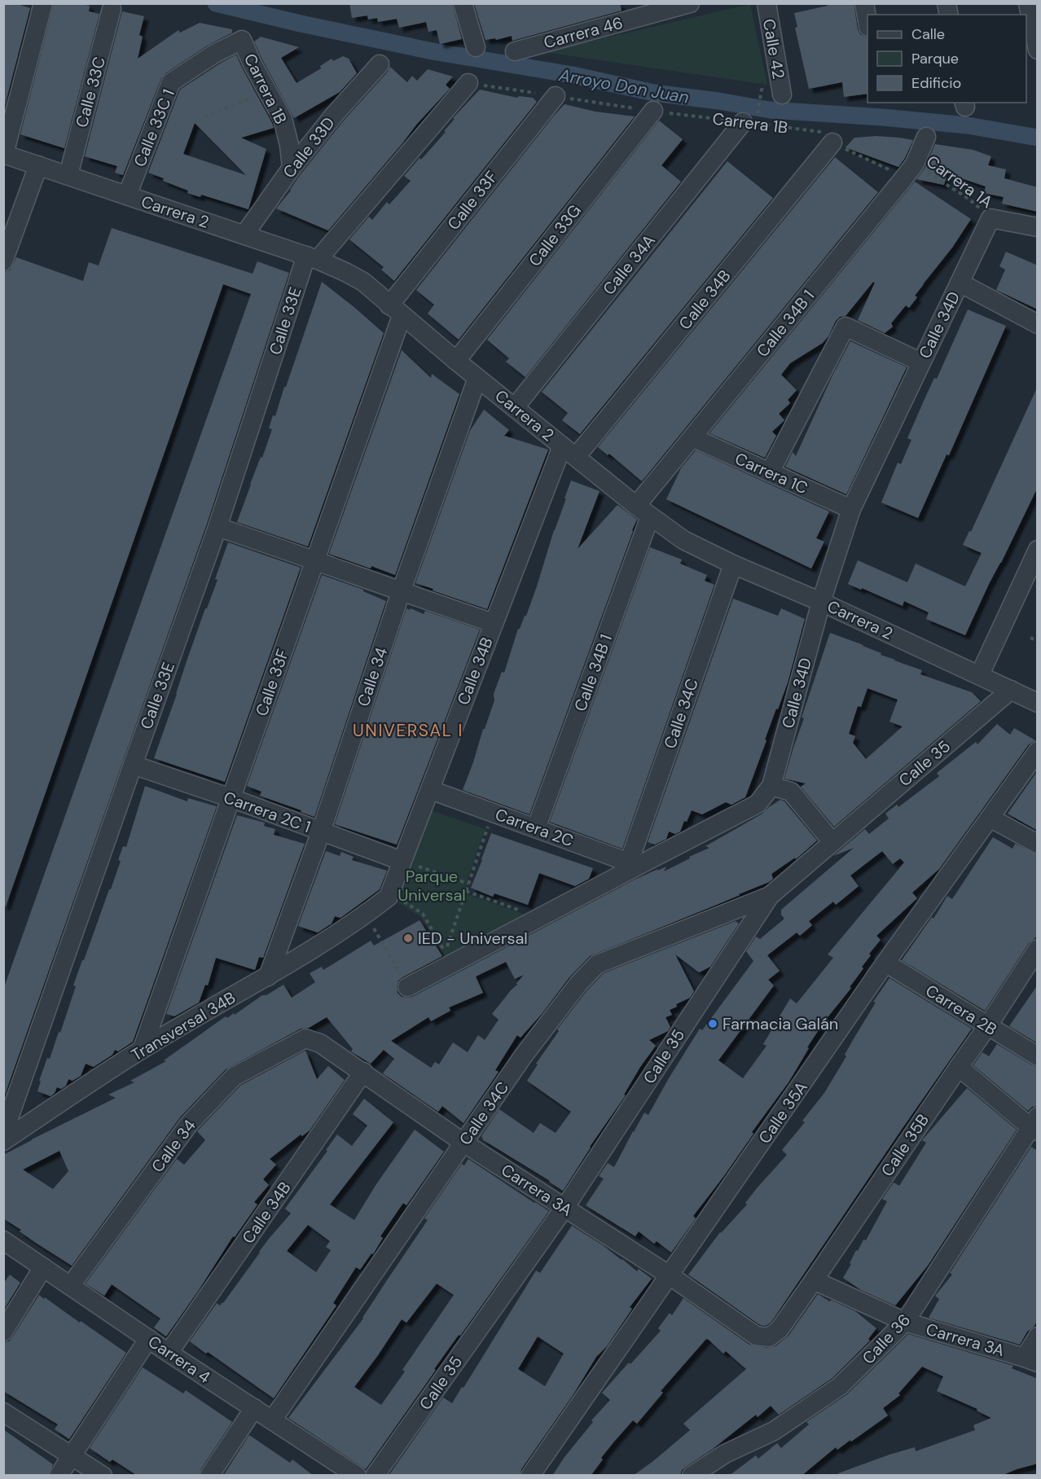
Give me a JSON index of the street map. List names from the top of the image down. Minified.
{"streets":{"street":["Carrera 46","Calle 42","Carrera 1B","Calle 33C","Calle 33C 1","Calle 33D","Calle 33F","Carrera 2","Calle 33G","Calle 34A","Calle 34B","Calle 33E","Calle 34B 1","Calle 34D","Carrera 1C","Calle 34","Calle 34C","Calle 35","Carrera 2C 1","Carrera 2C","Carrera 2B","Transversal 34B","Calle 35A","Calle 35B","Carrera 3A","Calle 36","Carrera 4"],"path":["Carrera 1A"]},"crossings":[["Carrera 1B","Calle 33C 1"],["Carrera 1B","Calle 33D"],["Carrera 1B","Carrera 1A"],["Carrera 1B","Calle 33F"],["Carrera 1B","Calle 33G"],["Carrera 1B","Calle 34A"],["Carrera 1B","Calle 34B"],["Carrera 1B","Calle 33E"],["Carrera 1B","Calle 34B 1"],["Calle 33C","Carrera 2"],["Calle 33C 1","Carrera 2"],["Calle 33D","Carrera 2"],["Carrera 1A","Calle 34B 1"],["Carrera 1A","Calle 34D"],["Calle 33F","Carrera 2"],["Calle 33F","Carrera 2C 1"],["Calle 33F","Transversal 34B"],["Carrera 2","Calle 33G"],["Carrera 2","Calle 34A"],["Carrera 2","Calle 34B"],["Carrera 2","Calle 33E"],["Carrera 2","Calle 34B 1"],["Carrera 2","Calle 34D"],["Carrera 2","Calle 34"],["Carrera 2","Calle 34C"],["Carrera 2","Calle 35"],["Calle 34B","Carrera 2C 1"],["Calle 34B","Carrera 2C"],["Calle 34B","Transversal 34B"],["Calle 34B","Carrera 3A"],["Calle 34B","Carrera 4"],["Calle 33E","Carrera 2C 1"],["Calle 34B 1","Carrera 1C"],["Calle 34B 1","Carrera 2C"],["Calle 34D","Carrera 1C"],["Calle 34D","Calle 34C"],["Calle 34D","Carrera 2C"],["Calle 34","Carrera 2C 1"],["Calle 34","Transversal 34B"],["Calle 34","Carrera 3A"],["Calle 34","Carrera 4"],["Calle 34C","Calle 35"],["Calle 34C","Carrera 2C"],["Calle 34C","Carrera 3A"],["Calle 34C","Carrera 4"],["Calle 35","Carrera 3A"],["Carrera 2B","Calle 35A"],["Carrera 2B","Calle 35B"],["Calle 35A","Carrera 3A"],["Calle 35B","Carrera 3A"],["Carrera 3A","Calle 36"]],"districts":["UNIVERSAL I"],"water":["Arroyo Don Juan"],"parks":["Parque Universal"],"places":["IED - Universal","Farmacia Galán"],"legend":["Calle","Parque","Edificio"]}
